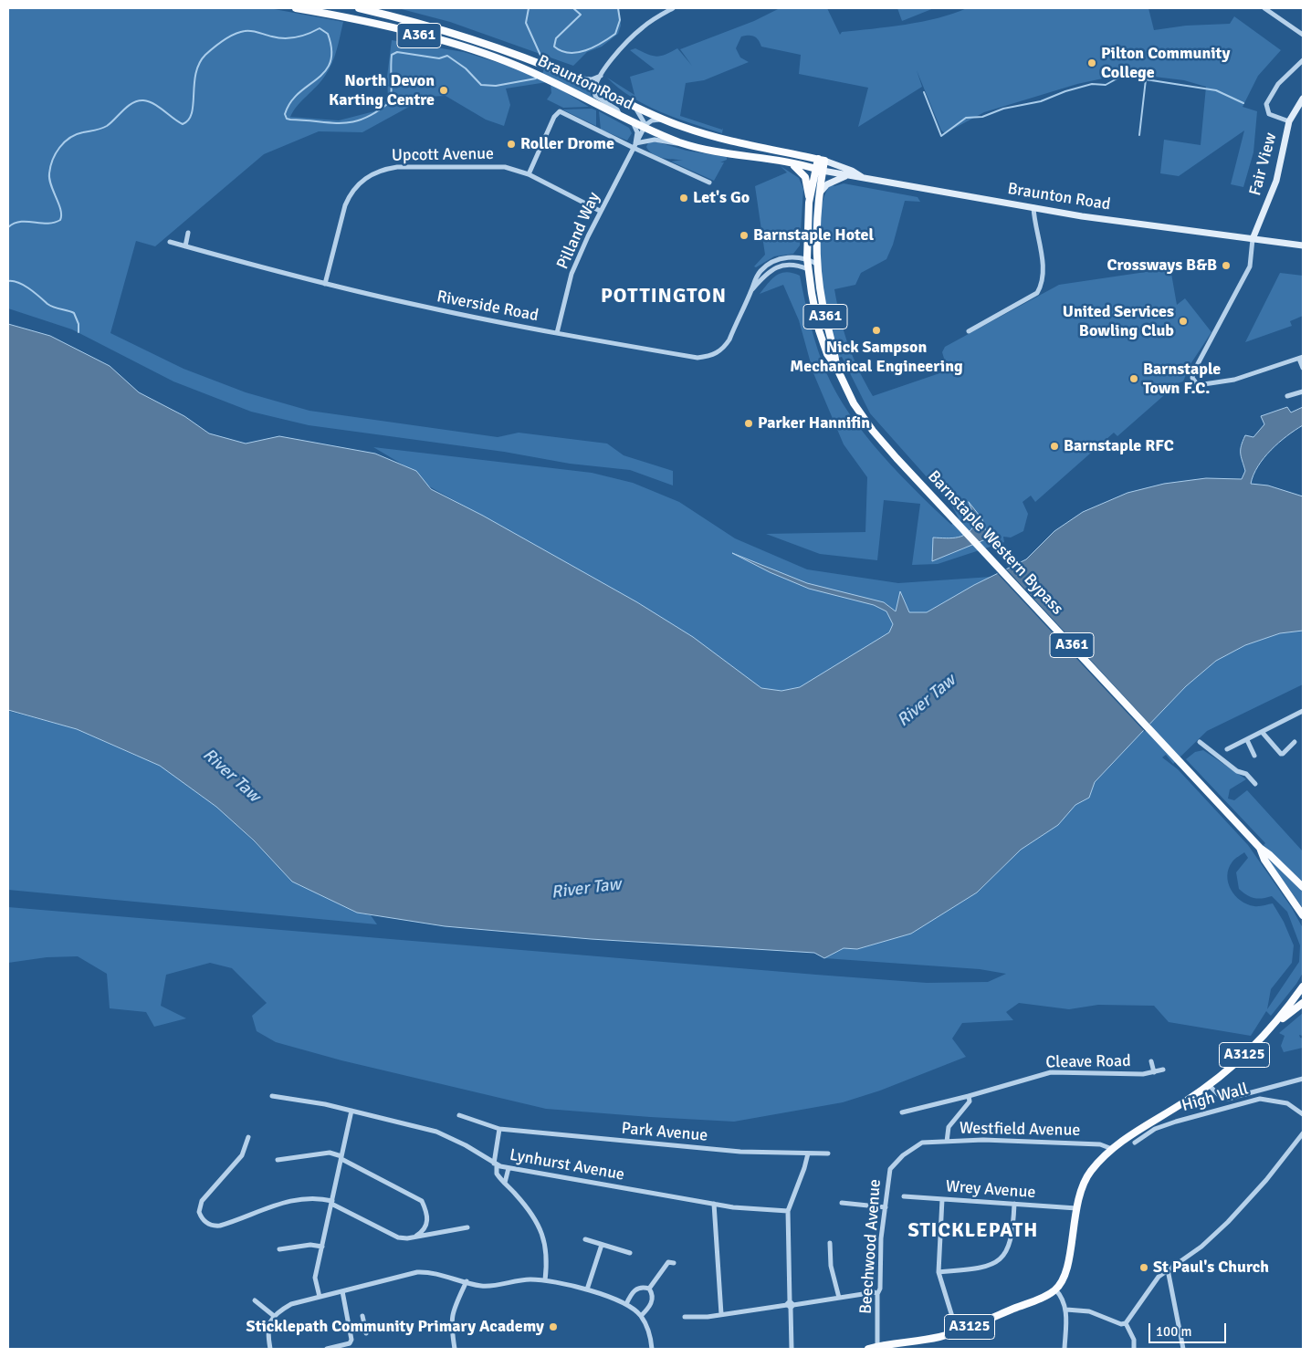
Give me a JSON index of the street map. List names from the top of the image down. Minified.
{"streets":{"main road":["A361","Braunton Road","Fair View","Barnstaple Western Bypass","A3125"],"street":["Upcott Avenue","Pilland Way","Riverside Road","Cleave Road","High Wall","Westfield Avenue","Park Avenue","Lynhurst Avenue","Wrey Avenue","Beechwood Avenue"]},"crossings":[["A361","Braunton Road"],["A361","Barnstaple Western Bypass"],["Braunton Road","Fair View"],["Braunton Road","Pilland Way"],["Braunton Road","Barnstaple Western Bypass"],["Upcott Avenue","Pilland Way"],["Upcott Avenue","Riverside Road"],["Pilland Way","Riverside Road"],["Riverside Road","Barnstaple Western Bypass"],["A3125","Westfield Avenue"],["A3125","Wrey Avenue"],["A3125","Beechwood Avenue"],["Westfield Avenue","Beechwood Avenue"]],"districts":["POTTINGTON","STICKLEPATH"],"water":["River Taw"],"places":["Pilton Community College","North Devon Karting Centre","Roller Drome","Let's Go","Barnstaple Hotel","Crossways B&B","United Services Bowling Club","Nick Sampson Mechanical Engineering","Barnstaple Town F.C.","Parker Hannifin","Barnstaple RFC","St Paul's Church","Sticklepath Community Primary Academy"],"scale_bar":"100 m"}
